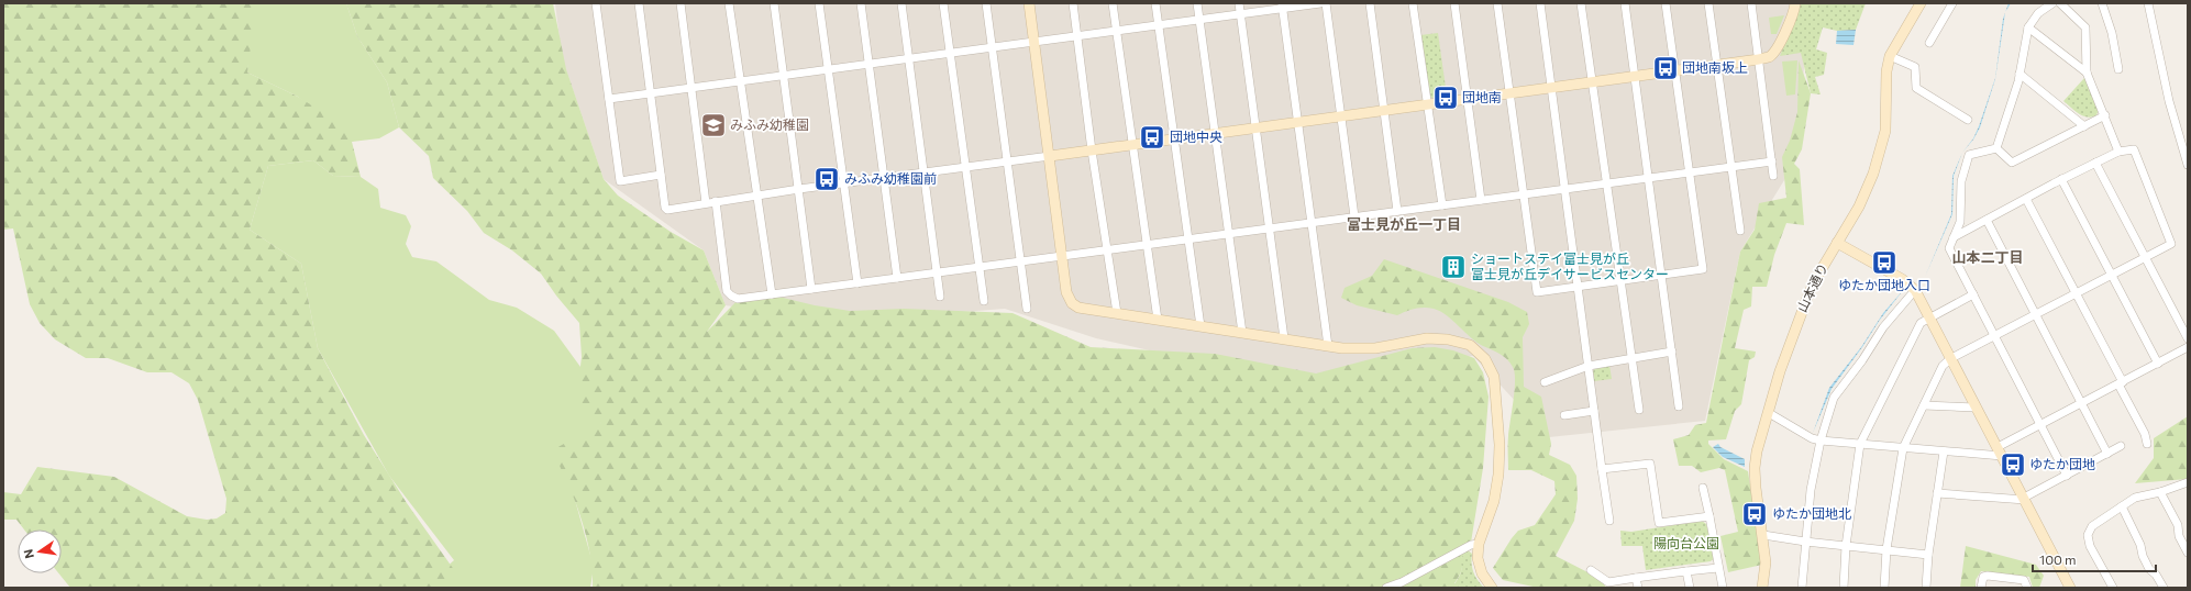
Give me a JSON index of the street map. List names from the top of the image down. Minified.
{"streets":{"street":["山本通り"]},"districts":["富士見が丘一丁目","山本二丁目"],"parks":["陽向台公園"],"places":{"bus stop":["団地南坂上","団地南","団地中央","みふみ幼稚園前","ゆたか団地入口","ゆたか団地","ゆたか団地北"],"school or university":["みふみ幼稚園"],"building":["ショートステイ富士見が丘 富士見が丘デイサービスセンター"]},"scale_bar":"100 m","north":"left"}
